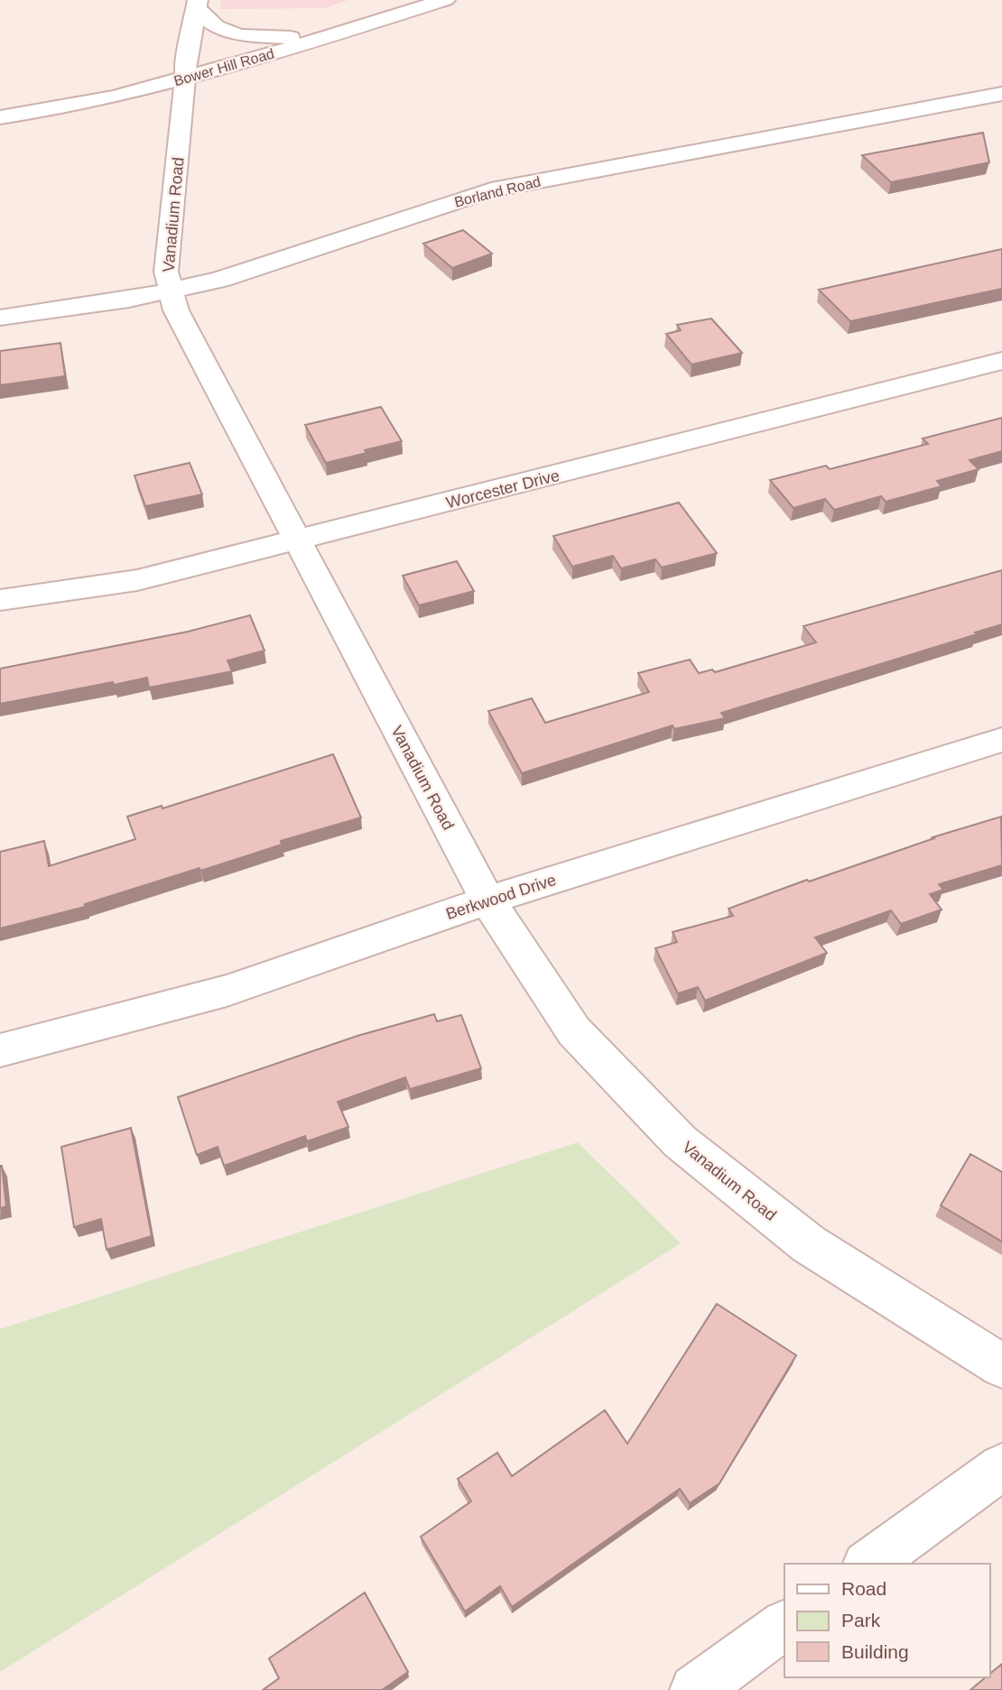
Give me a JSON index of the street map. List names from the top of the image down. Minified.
{"streets":{"street":["Bower Hill Road","Borland Road","Vanadium Road","Worcester Drive","Berkwood Drive"]},"crossings":[["Bower Hill Road","Vanadium Road"],["Borland Road","Vanadium Road"],["Vanadium Road","Worcester Drive"],["Vanadium Road","Berkwood Drive"]],"legend":["Road","Park","Building"]}
